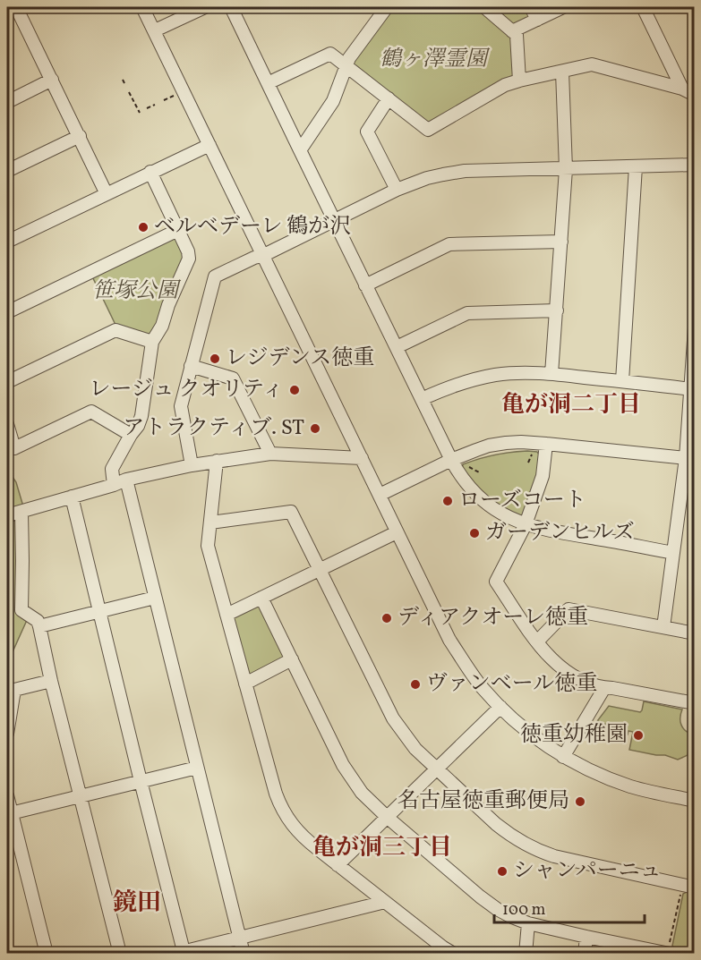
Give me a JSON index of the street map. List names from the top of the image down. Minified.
{"districts":["亀が洞二丁目","亀が洞三丁目","鏡田"],"parks":["鶴ヶ澤霊園","笹塚公園"],"places":["ベルベデーレ 鶴が沢","レジデンス徳重","レージュ クオリティ","アトラクティブ. ST","ローズコート","ガーデンヒルズ","ディアクオーレ徳重","ヴァンベール徳重","徳重幼稚園","名古屋徳重郵便局","シャンパーニュ"],"scale_bar":"100 m"}
